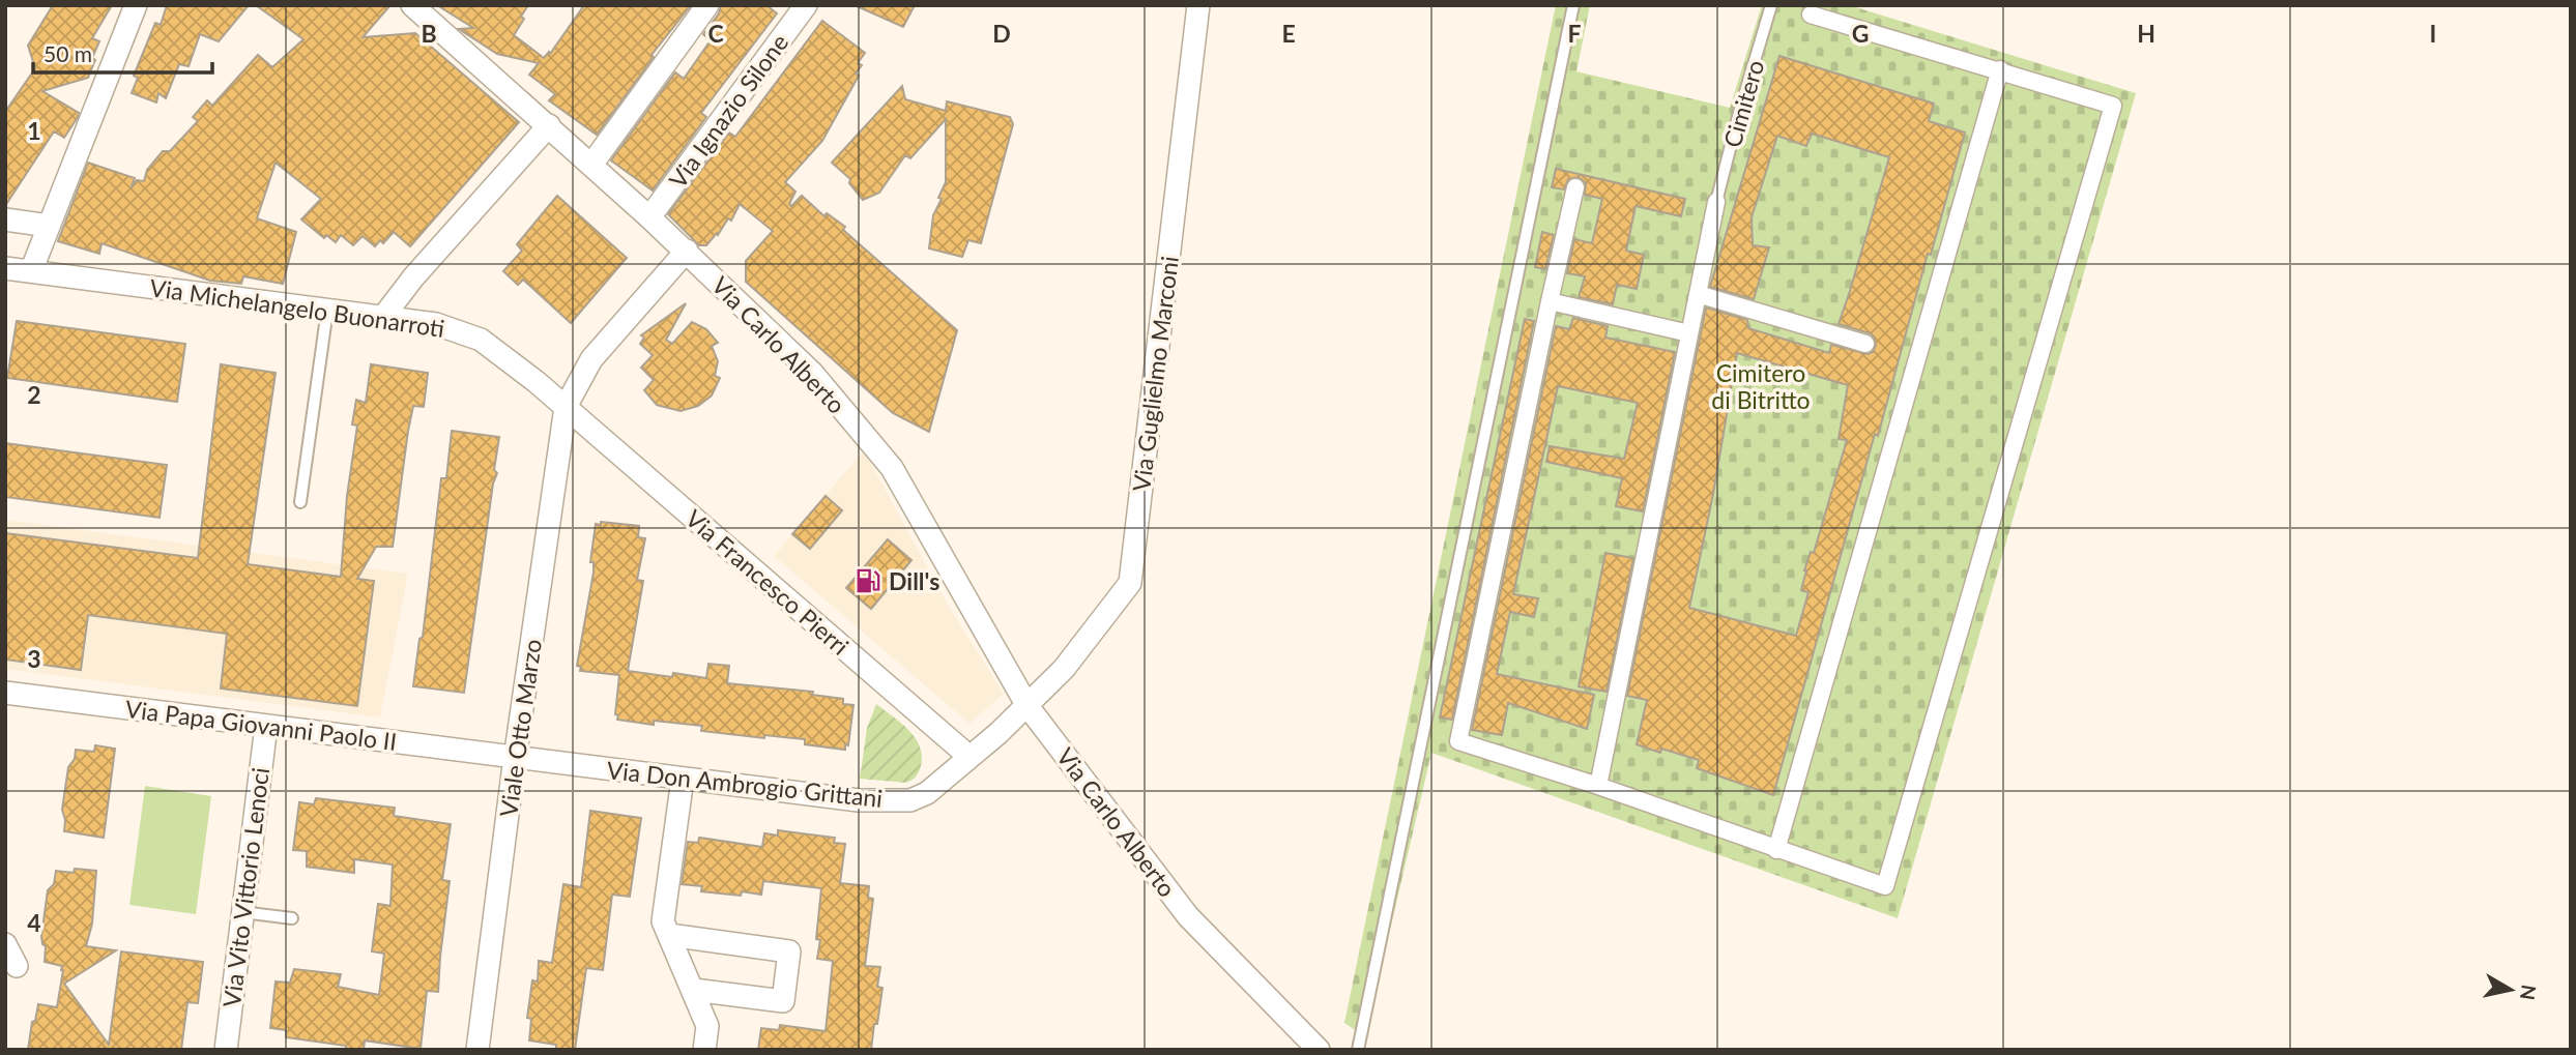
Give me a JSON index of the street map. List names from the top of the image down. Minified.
{"streets":{"street":["Via Ignazio Silone","Via Michelangelo Buonarroti","Via Carlo Alberto","Via Guglielmo Marconi","Via Francesco Pierri","Via Papa Giovanni Paolo II","Viale Otto Marzo","Via Don Ambrogio Grittani","Via Vito Vittorio Lenoci"],"lane":["Cimitero"]},"crossings":[["Via Ignazio Silone","Via Carlo Alberto"],["Via Michelangelo Buonarroti","Via Francesco Pierri"],["Via Michelangelo Buonarroti","Viale Otto Marzo"],["Via Carlo Alberto","Via Guglielmo Marconi"],["Via Carlo Alberto","Via Don Ambrogio Grittani"],["Via Guglielmo Marconi","Via Don Ambrogio Grittani"],["Via Francesco Pierri","Viale Otto Marzo"],["Via Francesco Pierri","Via Don Ambrogio Grittani"],["Via Papa Giovanni Paolo II","Viale Otto Marzo"],["Via Papa Giovanni Paolo II","Via Don Ambrogio Grittani"],["Via Papa Giovanni Paolo II","Via Vito Vittorio Lenoci"],["Viale Otto Marzo","Via Don Ambrogio Grittani"]],"parks":["Cimitero di Bitritto"],"places":{"fuel station":["Dill's"]},"scale_bar":"50 m","north":"right","grid":{"columns":["B","C","D","E","F","G","H","I"],"rows":["1","2","3","4"]}}
